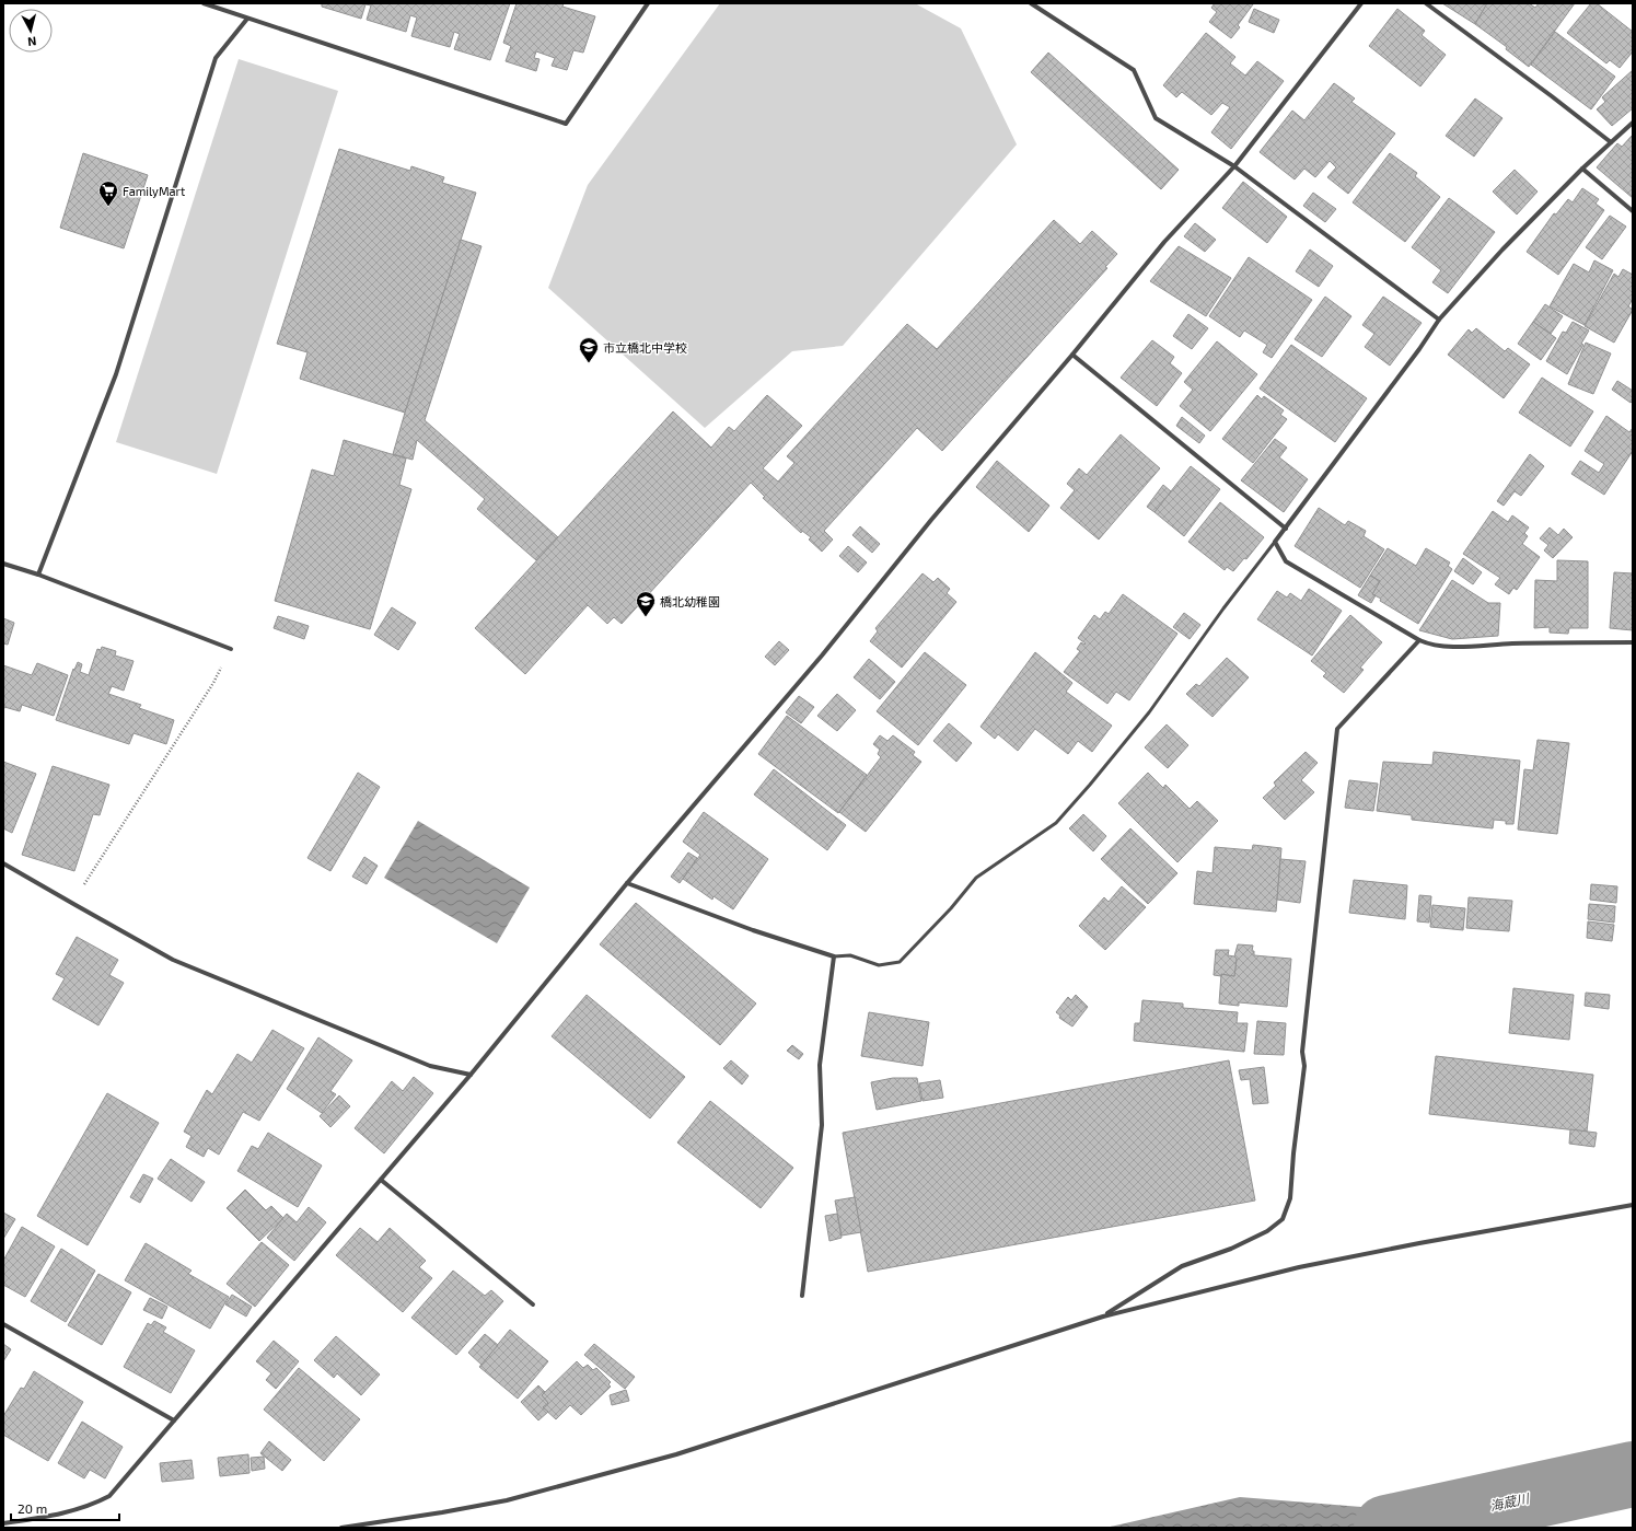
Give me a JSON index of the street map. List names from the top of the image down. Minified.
{"water":["海蔵川"],"places":{"supermarket":["FamilyMart"],"school or university":["市立橋北中学校","橋北幼稚園"]},"scale_bar":"20 m","north":"bottom"}
